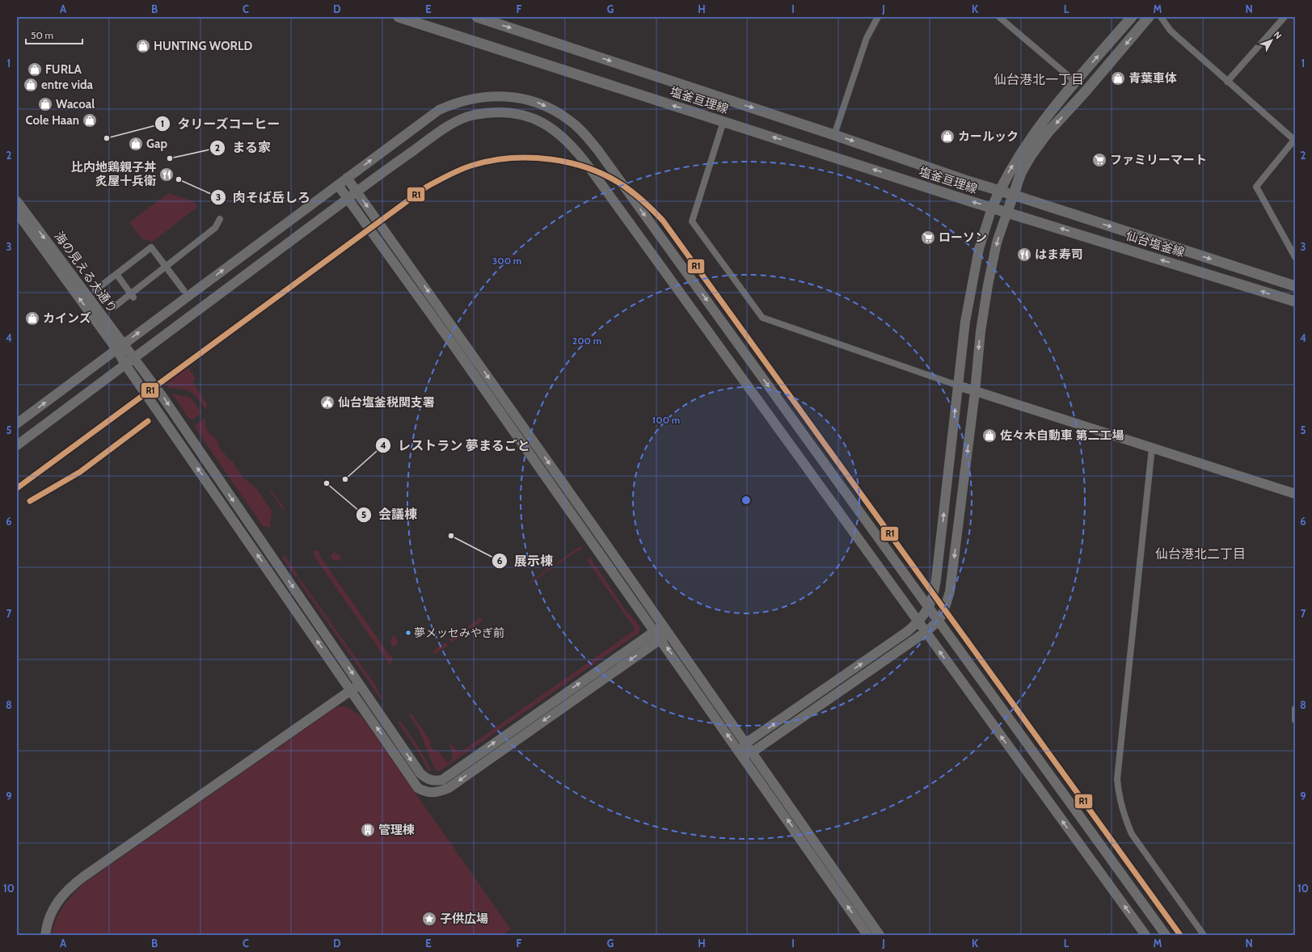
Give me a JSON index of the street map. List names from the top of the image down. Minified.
{"streets":{"main road":["塩釜亘理線","仙台塩釜線"],"street":["海の見える大通り"]},"crossings":[["塩釜亘理線","仙台塩釜線"]],"districts":["仙台港北一丁目","仙台港北二丁目"],"places":{"shop":["HUNTING WORLD","FURLA","青葉車体","entre vida","Wacoal","Cole Haan","カールック","Gap","カインズ","佐々木自動車 第二工場"],"other":["タリーズコーヒー","まる家","肉そば岳しろ","レストラン 夢まるごと","会議棟","展示棟","夢メッセみやぎ前"],"supermarket":["ファミリーマート","ローソン"],"restaurant":["比内地鶏親子丼 炙屋十兵衛","はま寿司"],"public building":["仙台塩釜税関支署"],"building":["管理棟"],"place":["子供広場"]},"lines":["transit line R1"],"scale_bar":"50 m","north":"top right","grid":{"columns":["A","B","C","D","E","F","G","H","I","J","K","L","M","N"],"rows":["1","2","3","4","5","6","7","8","9","10"]},"rings":["300 m","200 m","100 m"]}
